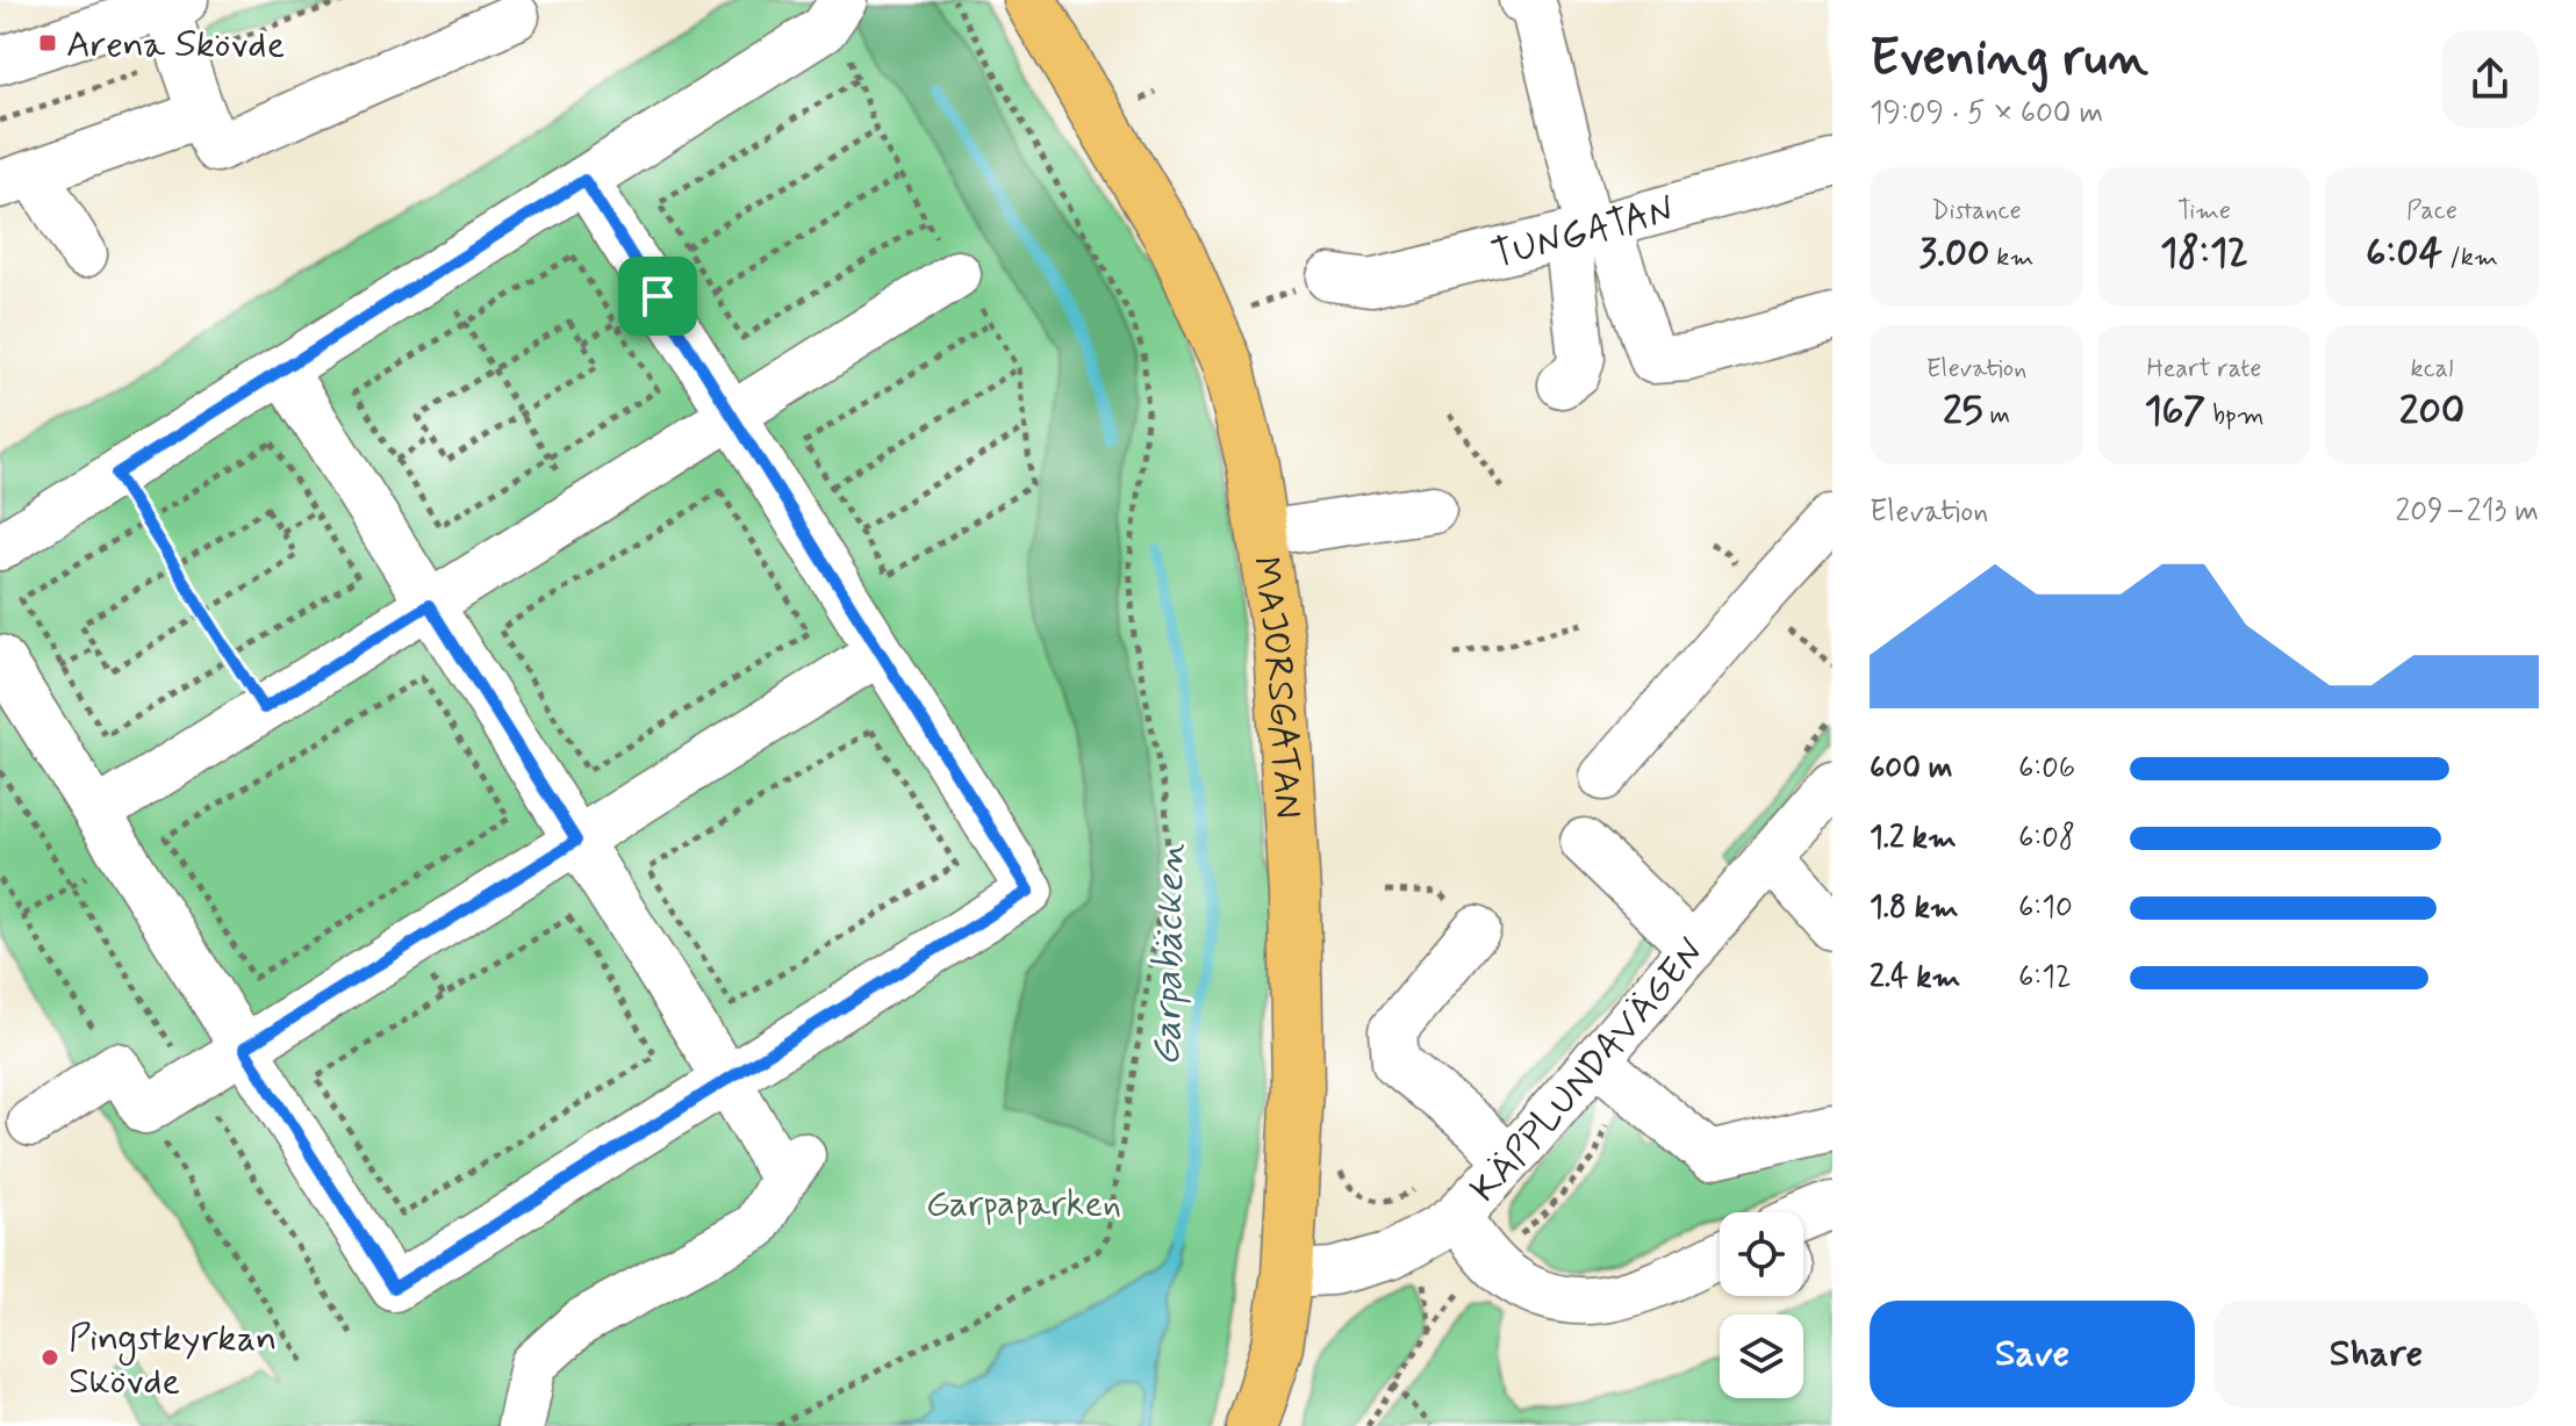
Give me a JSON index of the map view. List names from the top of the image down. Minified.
{"streets":{"main road":["MAJORSGATAN"],"street":["TUNGATAN","KÄPPLUNDAVÄGEN"]},"crossings":[["MAJORSGATAN","KÄPPLUNDAVÄGEN"]],"water":["Garpabäcken"],"parks":["Garpaparken"],"places":{"transit":["Arena Skövde"],"other":["Pingstkyrkan Skövde"]},"page":{"heading":["Evening run","19:09 · 5 × 600 m"],"stats":[["Distance","3.00 km"],["Time","18:12"],["Pace","6:04 /km"],["Elevation","25 m"],["Heart rate","167 bpm"],["kcal","200"]],"chart":["Elevation","209–213 m"],"list":[{"name":"600 m","note":"6:06"},{"name":"1.2 km","note":"6:08"},{"name":"1.8 km","note":"6:10"},{"name":"2.4 km","note":"6:12"}],"buttons":["Save","Share"]}}
